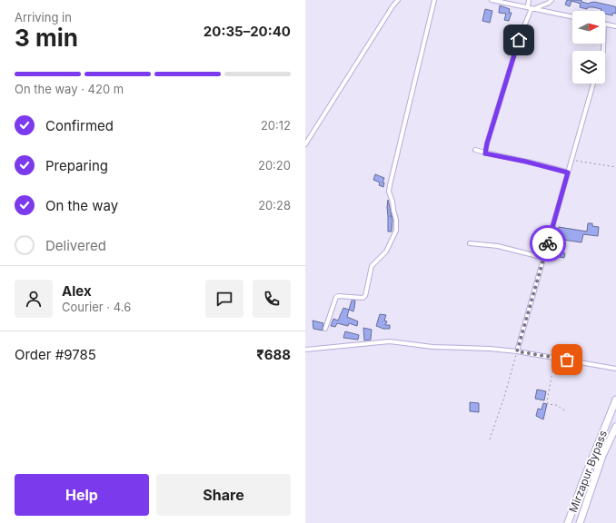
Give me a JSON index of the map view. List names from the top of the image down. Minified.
{"streets":{"highway":["Mirzapur Bypass"]},"north":"right","page":{"heading":["3 min","Arriving in","20:35–20:40"],"panel":["Alex","Courier · 4.6","Order #9785","₹688"],"bar":"On the way · 420 m","list":[["Confirmed","20:12"],["Preparing","20:20"],["On the way","20:28"],"Delivered"],"buttons":["Help","Share"]}}
